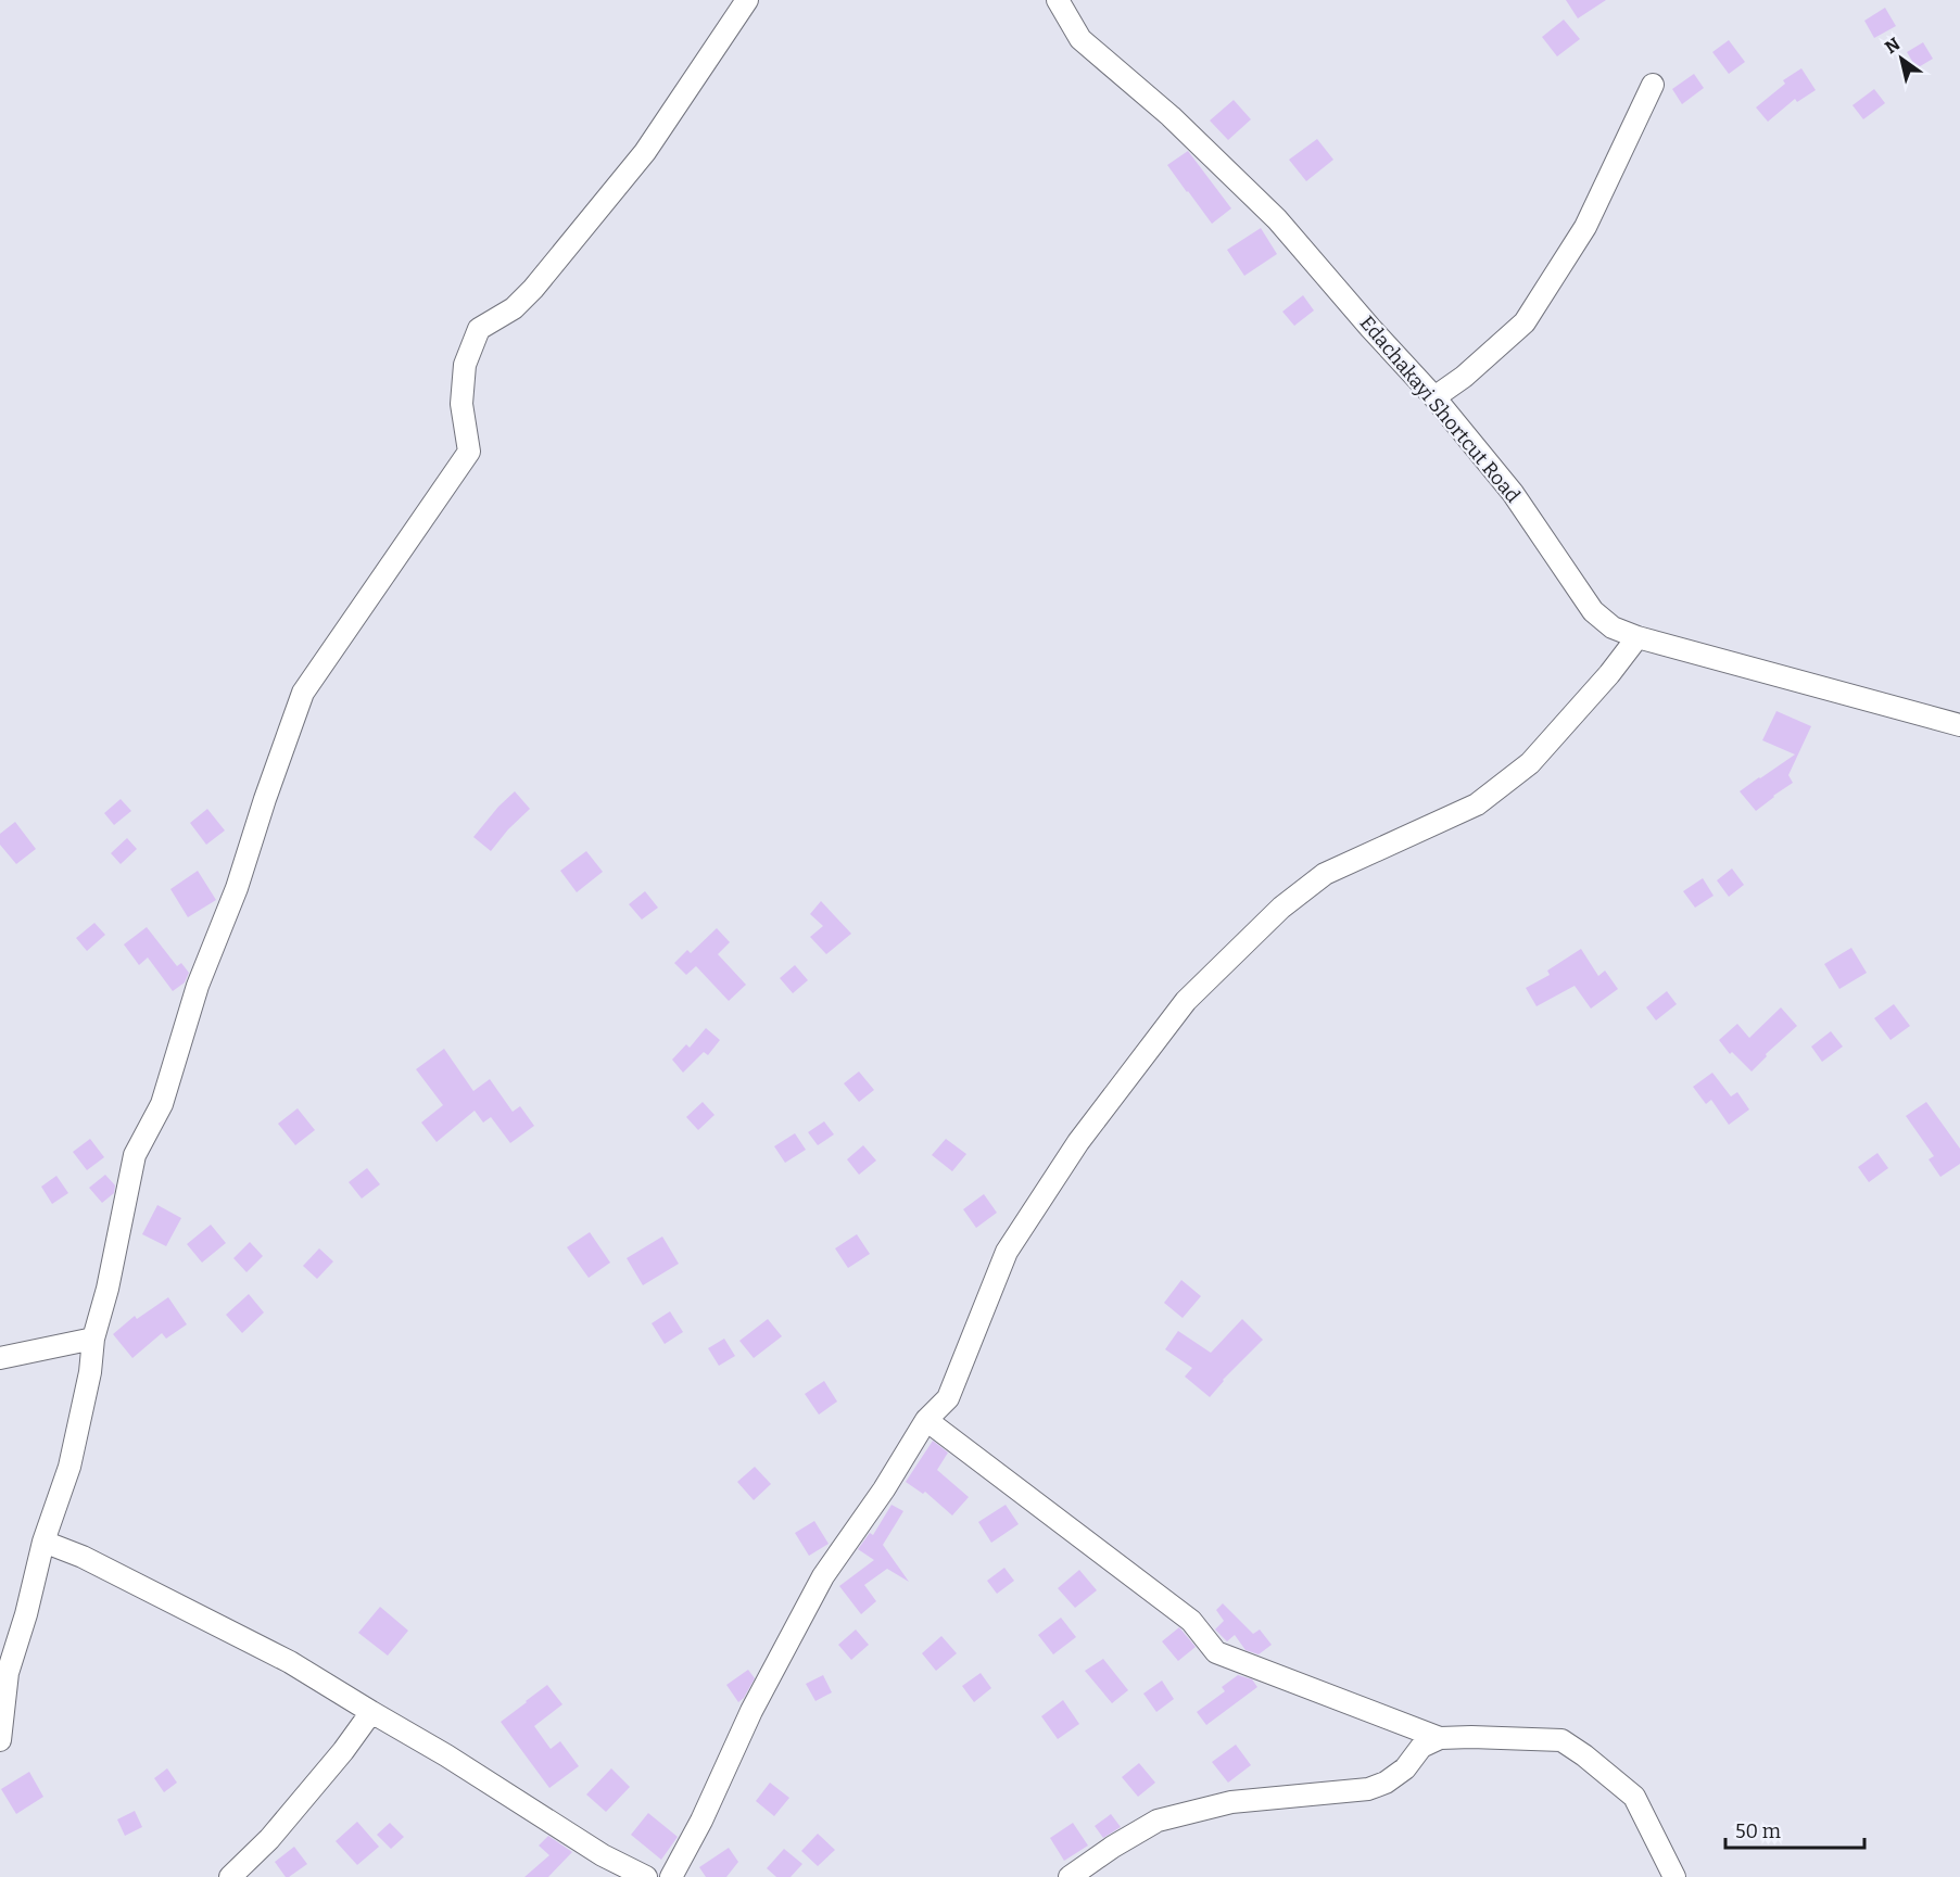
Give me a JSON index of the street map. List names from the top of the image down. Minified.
{"streets":{"street":["Edachakayi Shortcut Road"]},"scale_bar":"50 m","north":"top left"}
